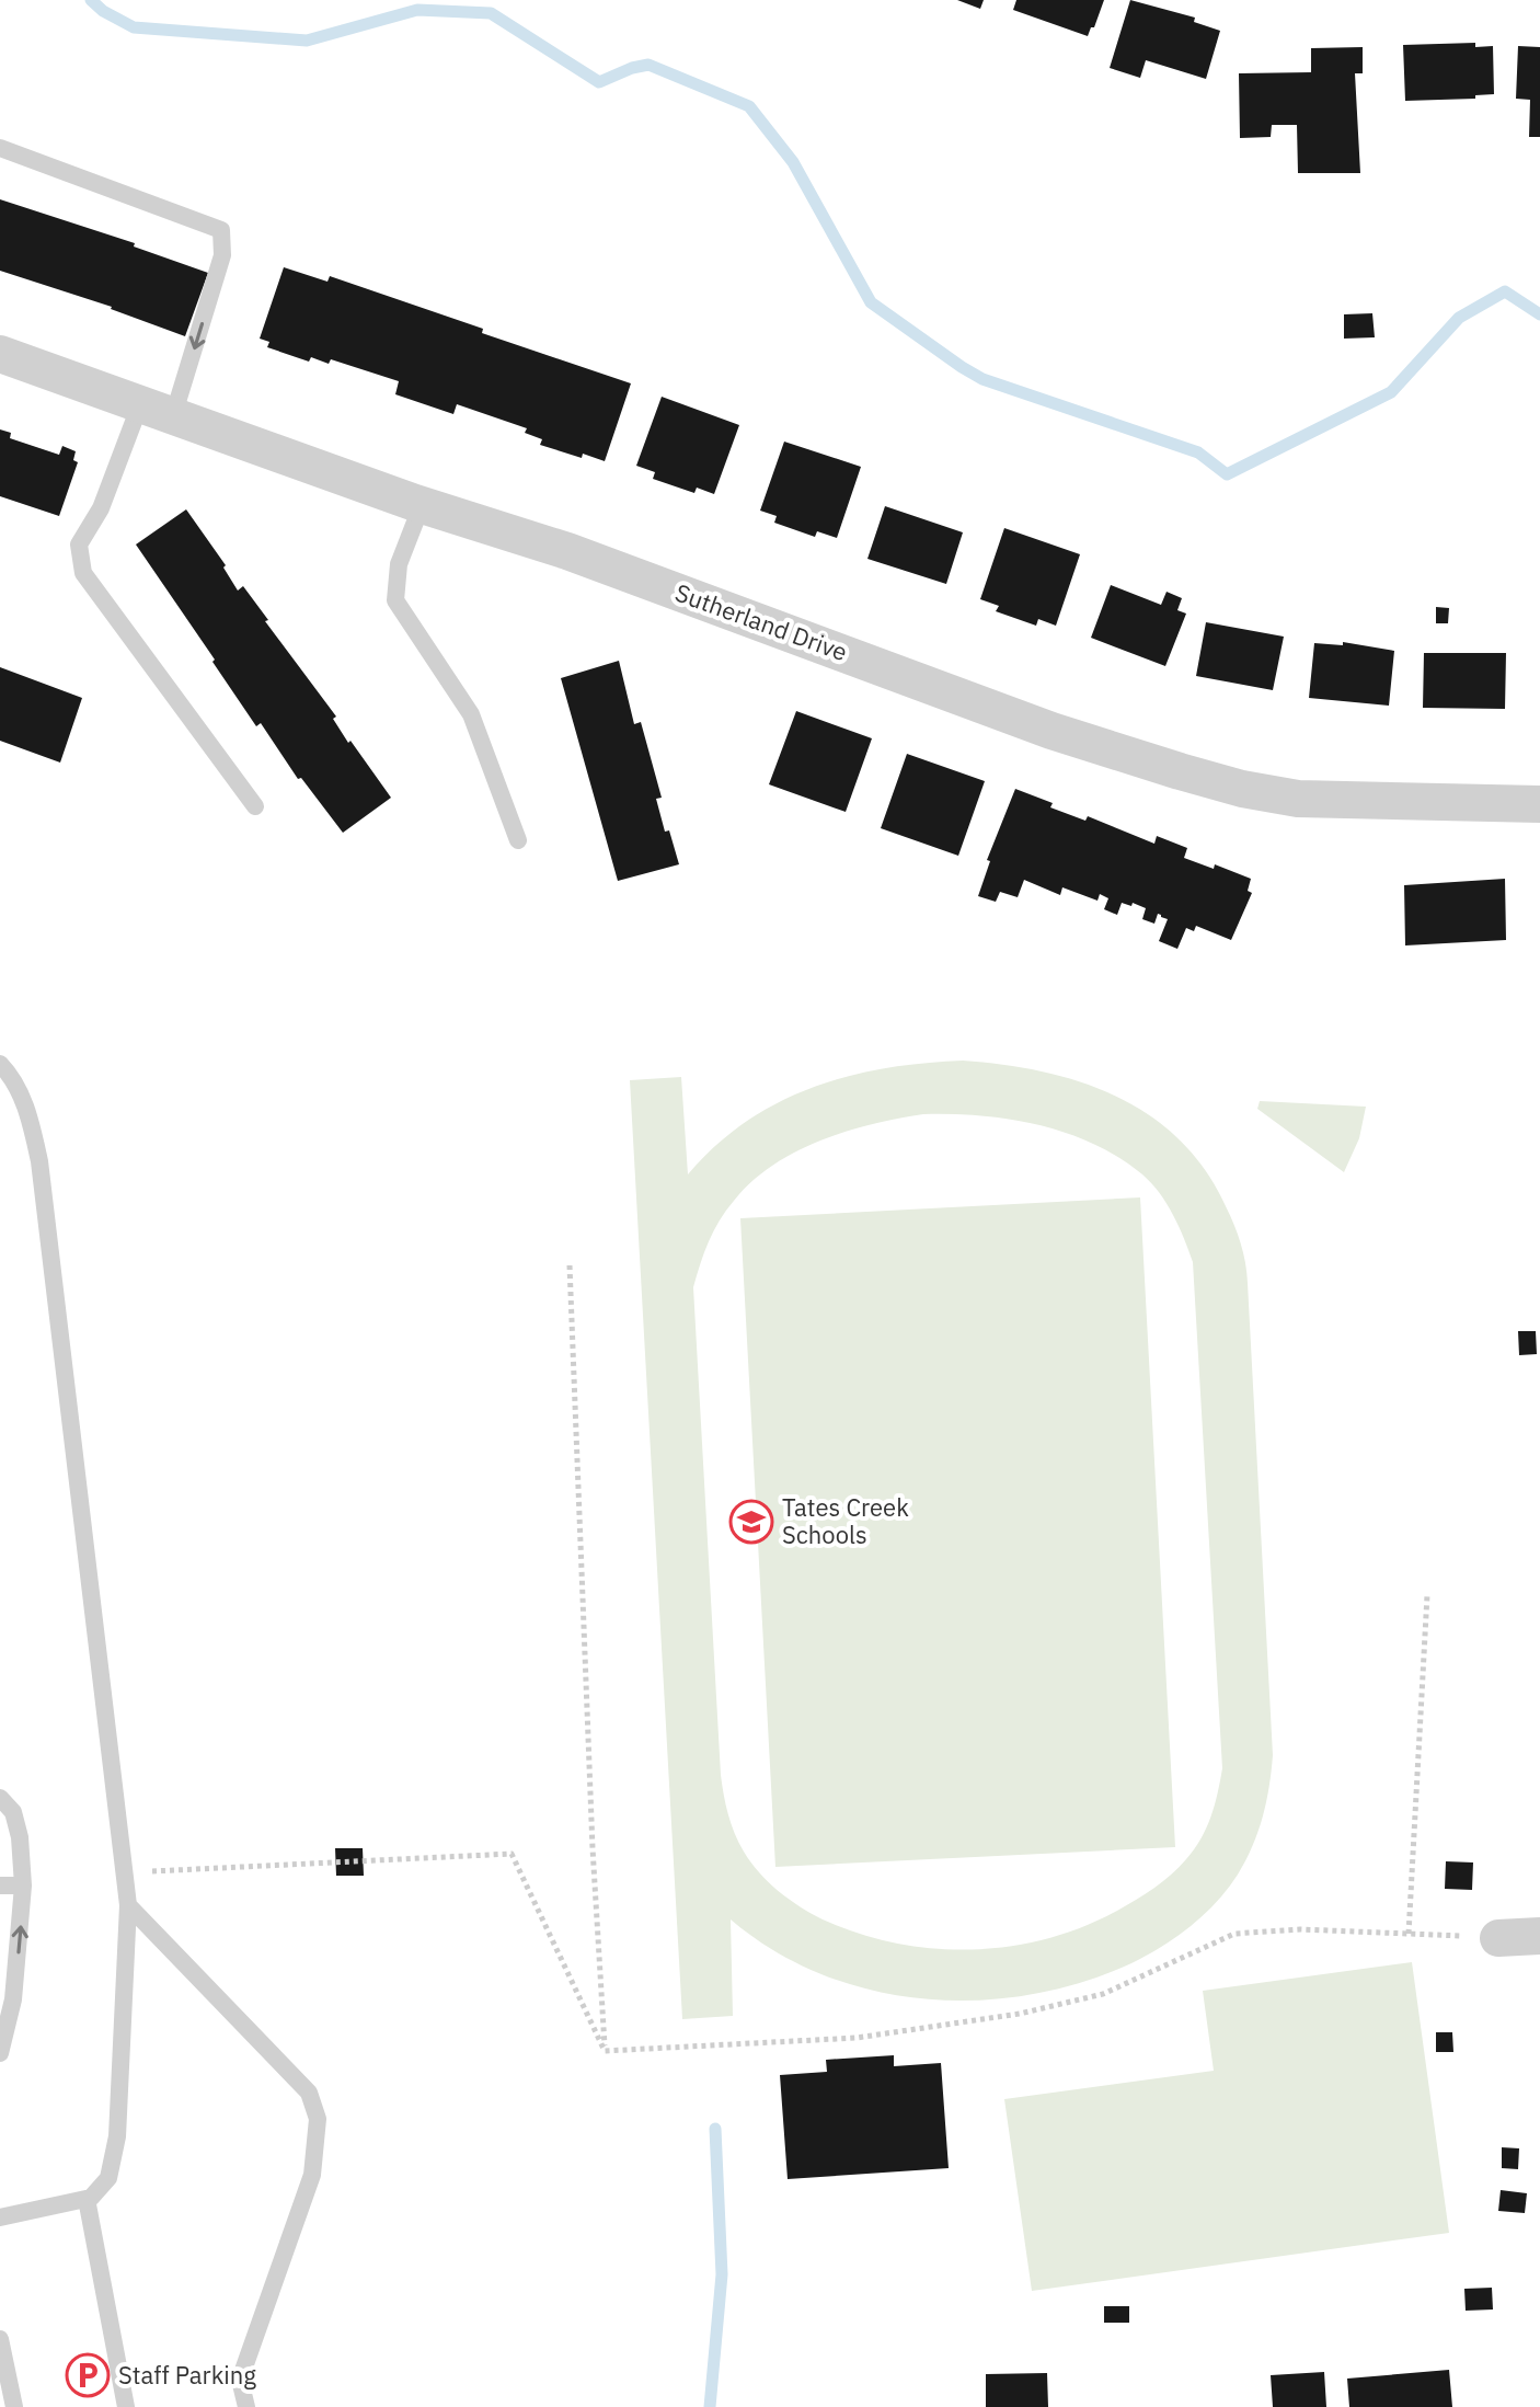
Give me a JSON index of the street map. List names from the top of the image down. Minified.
{"streets":{"street":["Sutherland Drive"]},"places":{"school or university":["Tates Creek Schools"],"parking":["Staff Parking"]}}
